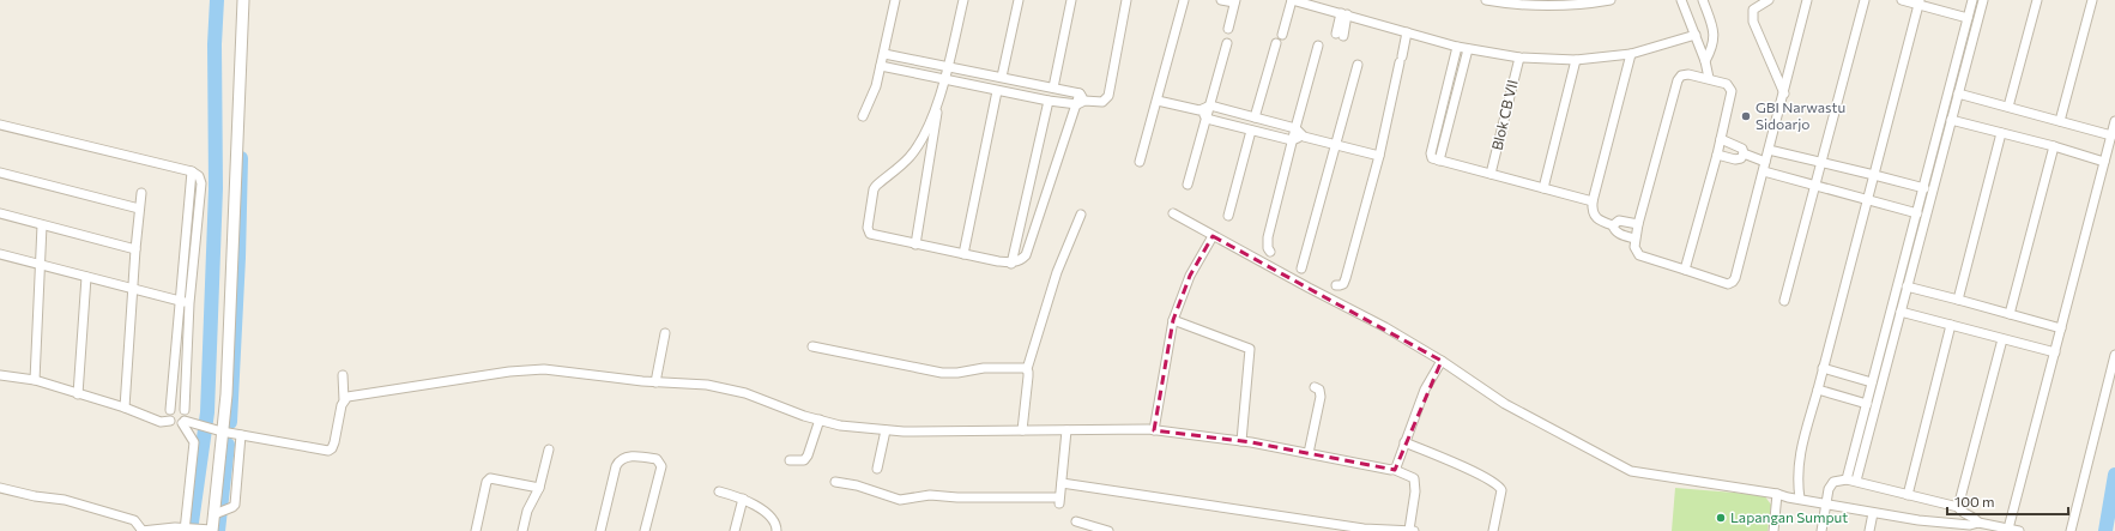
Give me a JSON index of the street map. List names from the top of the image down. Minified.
{"streets":{"street":["Blok CB VII"]},"places":["GBI Narwastu Sidoarjo","Lapangan Sumput"],"scale_bar":"100 m"}
